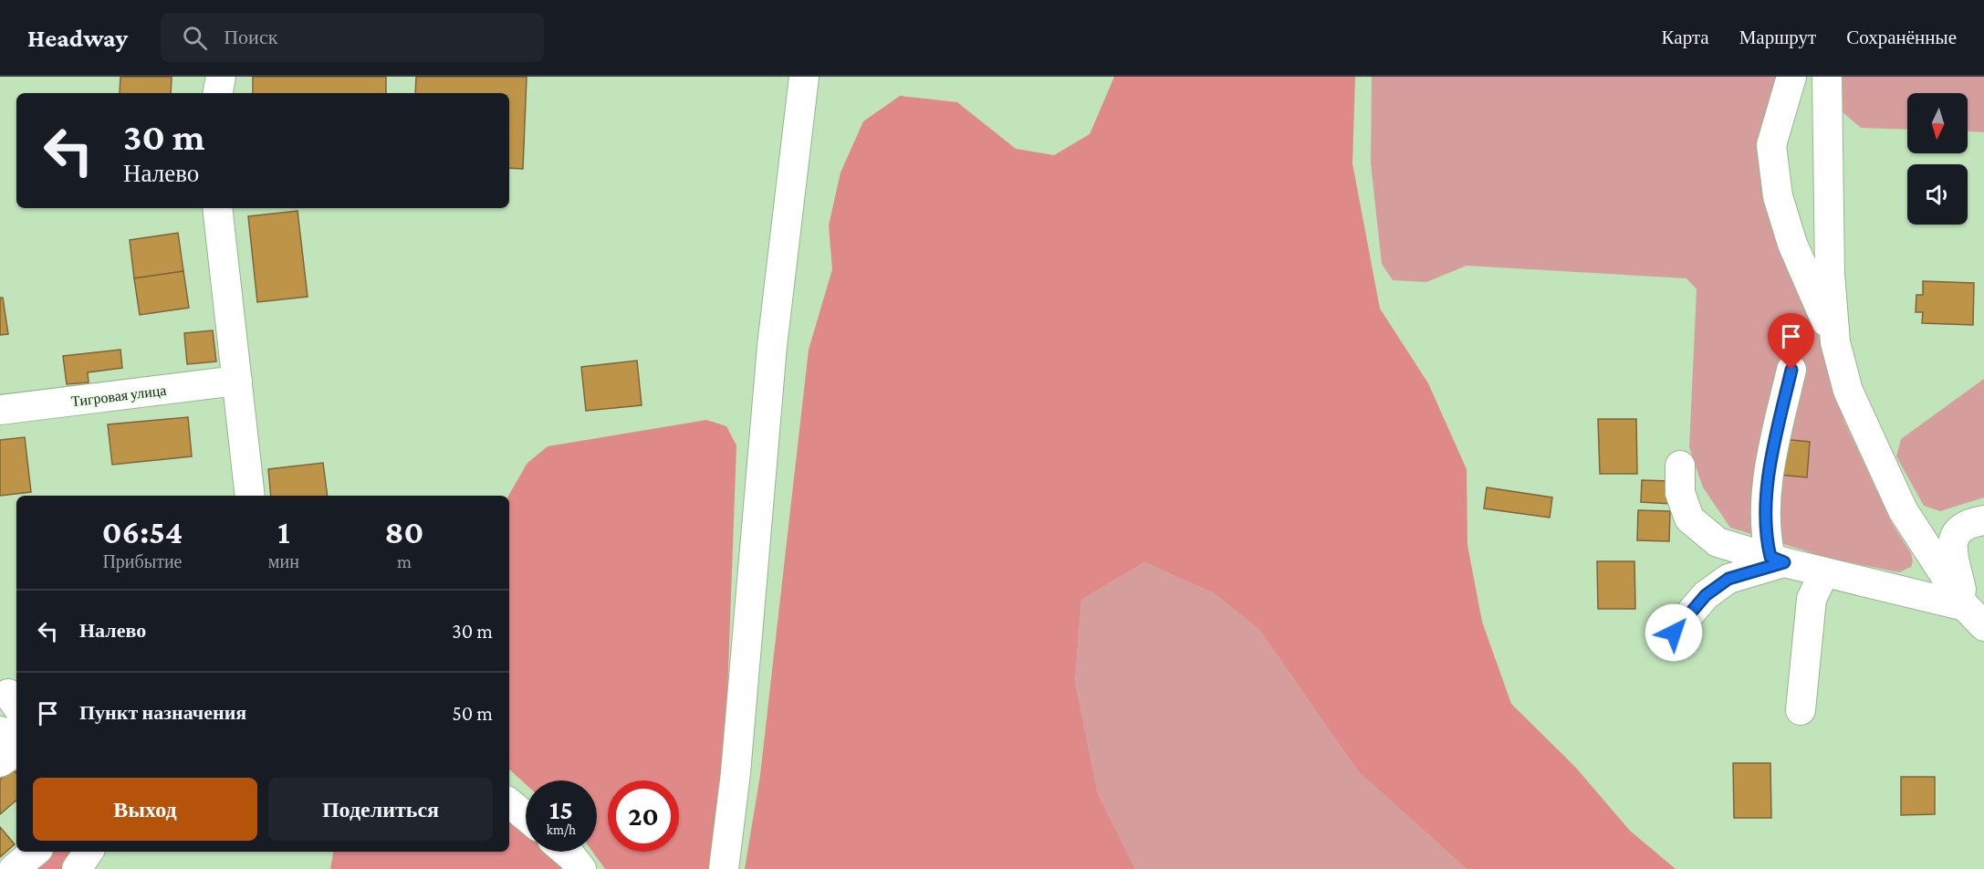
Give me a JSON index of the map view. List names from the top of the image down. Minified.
{"streets":{"street":["Тигровая улица"]},"north":"bottom","page":{"header":"Headway","search":"Поиск","nav":["Карта","Маршрут","Сохранённые"],"turn":["30 m","Налево"],"eta":["06:54","Прибытие","1","мин","80","m"],"list":[{"name":"Налево","value":"30 m"},{"name":"Пункт назначения","value":"50 m"}],"buttons":["Выход","Поделиться"],"speed":"15 km/h","limit":"20"}}
